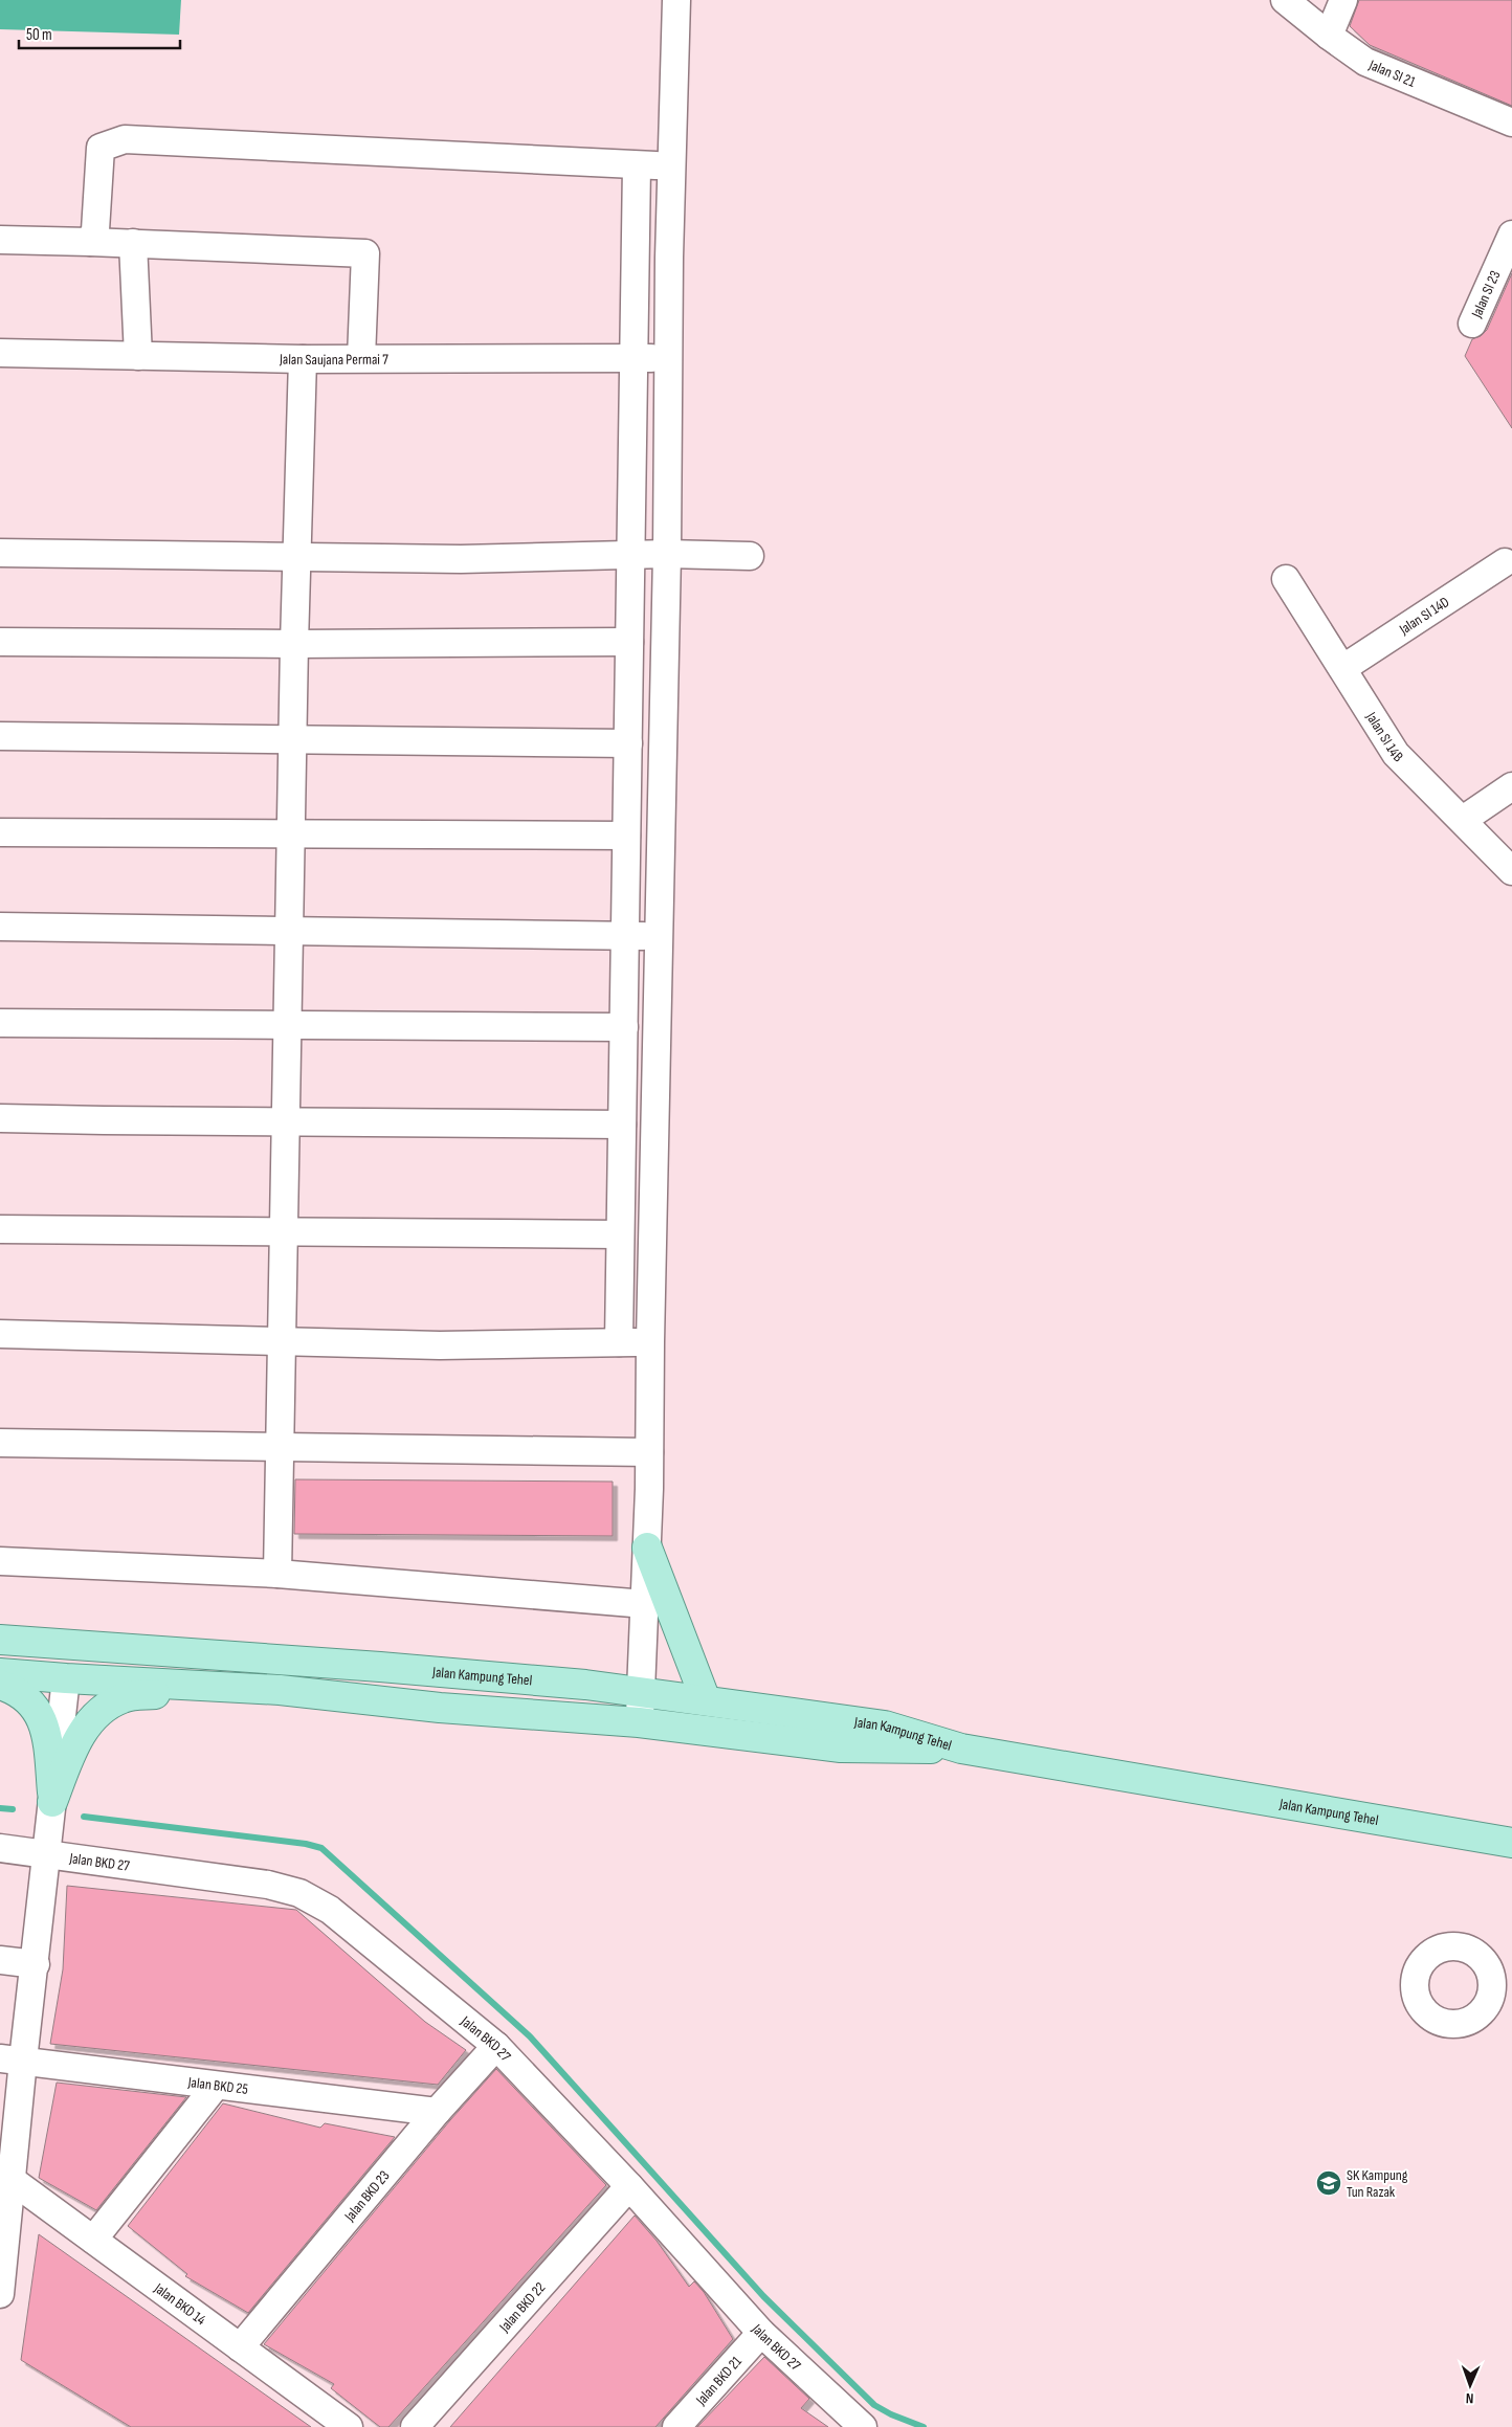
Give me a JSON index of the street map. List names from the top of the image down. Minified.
{"streets":{"main road":["Jalan Kampung Tehel"],"street":["Jalan SI 21","Jalan SI 23","Jalan Saujana Permai 7","Jalan SI 14D","Jalan SI 14B","Jalan BKD 27","Jalan BKD 25","Jalan BKD 23","Jalan BKD 14","Jalan BKD 22","Jalan BKD 21"]},"crossings":[["Jalan SI 14D","Jalan SI 14B"],["Jalan BKD 27","Jalan BKD 23"],["Jalan BKD 27","Jalan BKD 22"],["Jalan BKD 27","Jalan BKD 21"],["Jalan BKD 25","Jalan BKD 23"],["Jalan BKD 23","Jalan BKD 14"]],"places":{"school or university":["SK Kampung Tun Razak"]},"scale_bar":"50 m","north":"bottom"}
